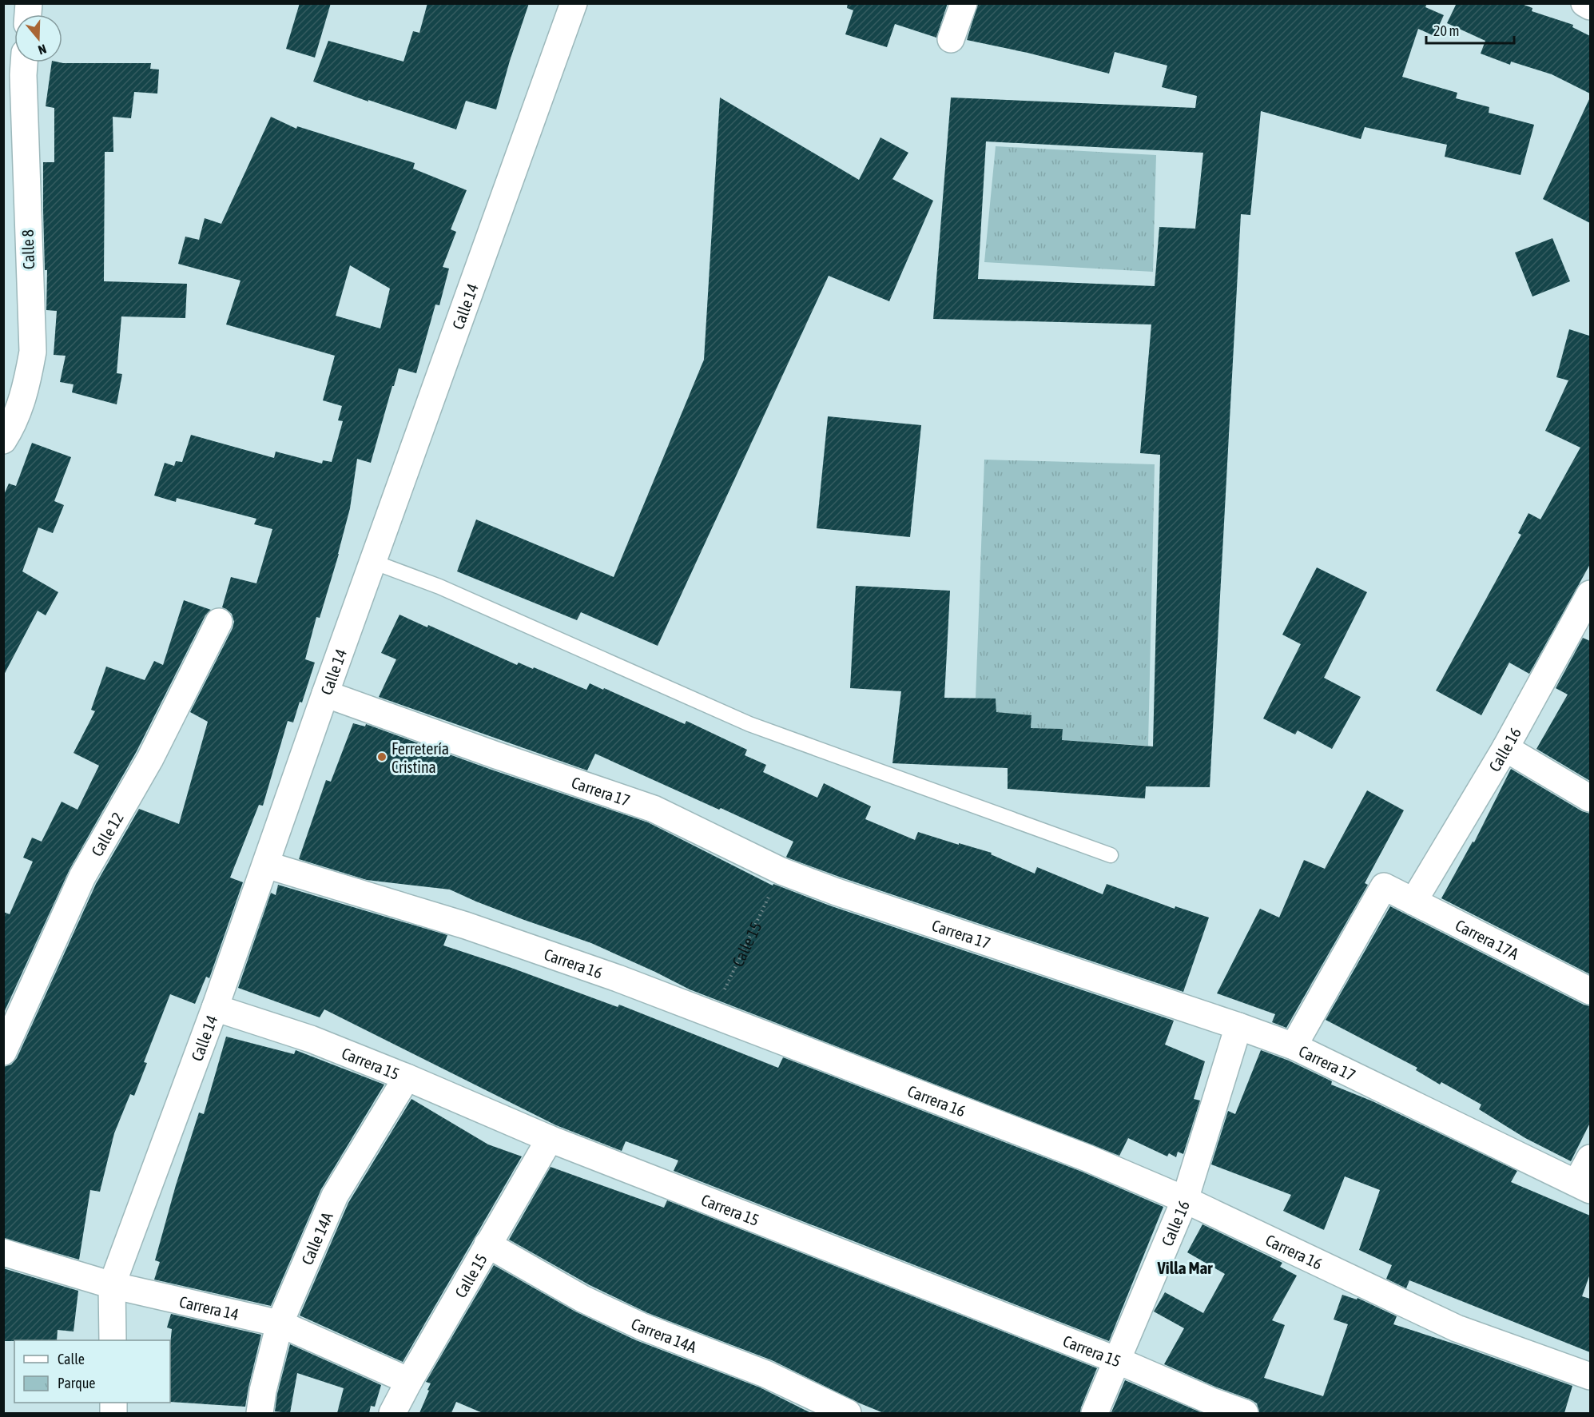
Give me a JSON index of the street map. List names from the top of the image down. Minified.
{"streets":{"street":["Calle 8","Calle 14","Calle 16","Carrera 17","Calle 12","Carrera 17A","Calle 15","Carrera 16","Carrera 15","Calle 14A","Carrera 14","Carrera 14A"]},"crossings":[["Calle 14","Carrera 17"],["Calle 14","Carrera 16"],["Calle 14","Carrera 15"],["Calle 14","Carrera 14"],["Calle 16","Carrera 17"],["Calle 16","Carrera 17A"],["Calle 16","Carrera 16"],["Calle 16","Carrera 15"],["Carrera 17","Carrera 17A"],["Carrera 17","Calle 15"],["Calle 15","Carrera 16"],["Calle 15","Carrera 15"],["Calle 15","Carrera 14"],["Calle 15","Carrera 14A"],["Carrera 15","Calle 14A"],["Calle 14A","Carrera 14"]],"districts":["Villa Mar"],"places":["Ferretería Cristina"],"legend":["Calle","Parque"],"scale_bar":"20 m","north":"bottom"}
